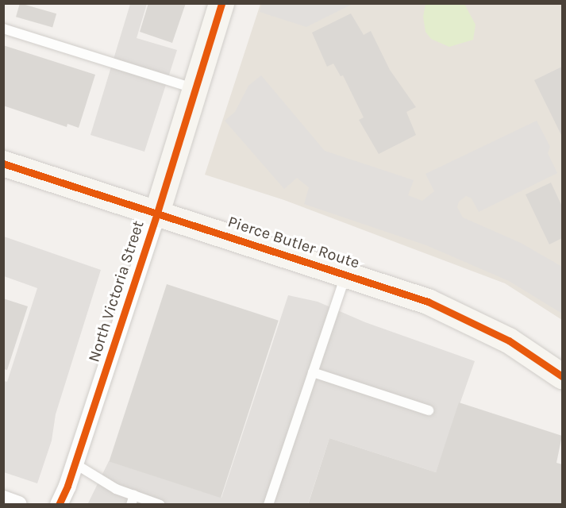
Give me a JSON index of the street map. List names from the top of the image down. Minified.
{"streets":{"main road":["Pierce Butler Route","North Victoria Street"]},"crossings":[["Pierce Butler Route","North Victoria Street"]]}
